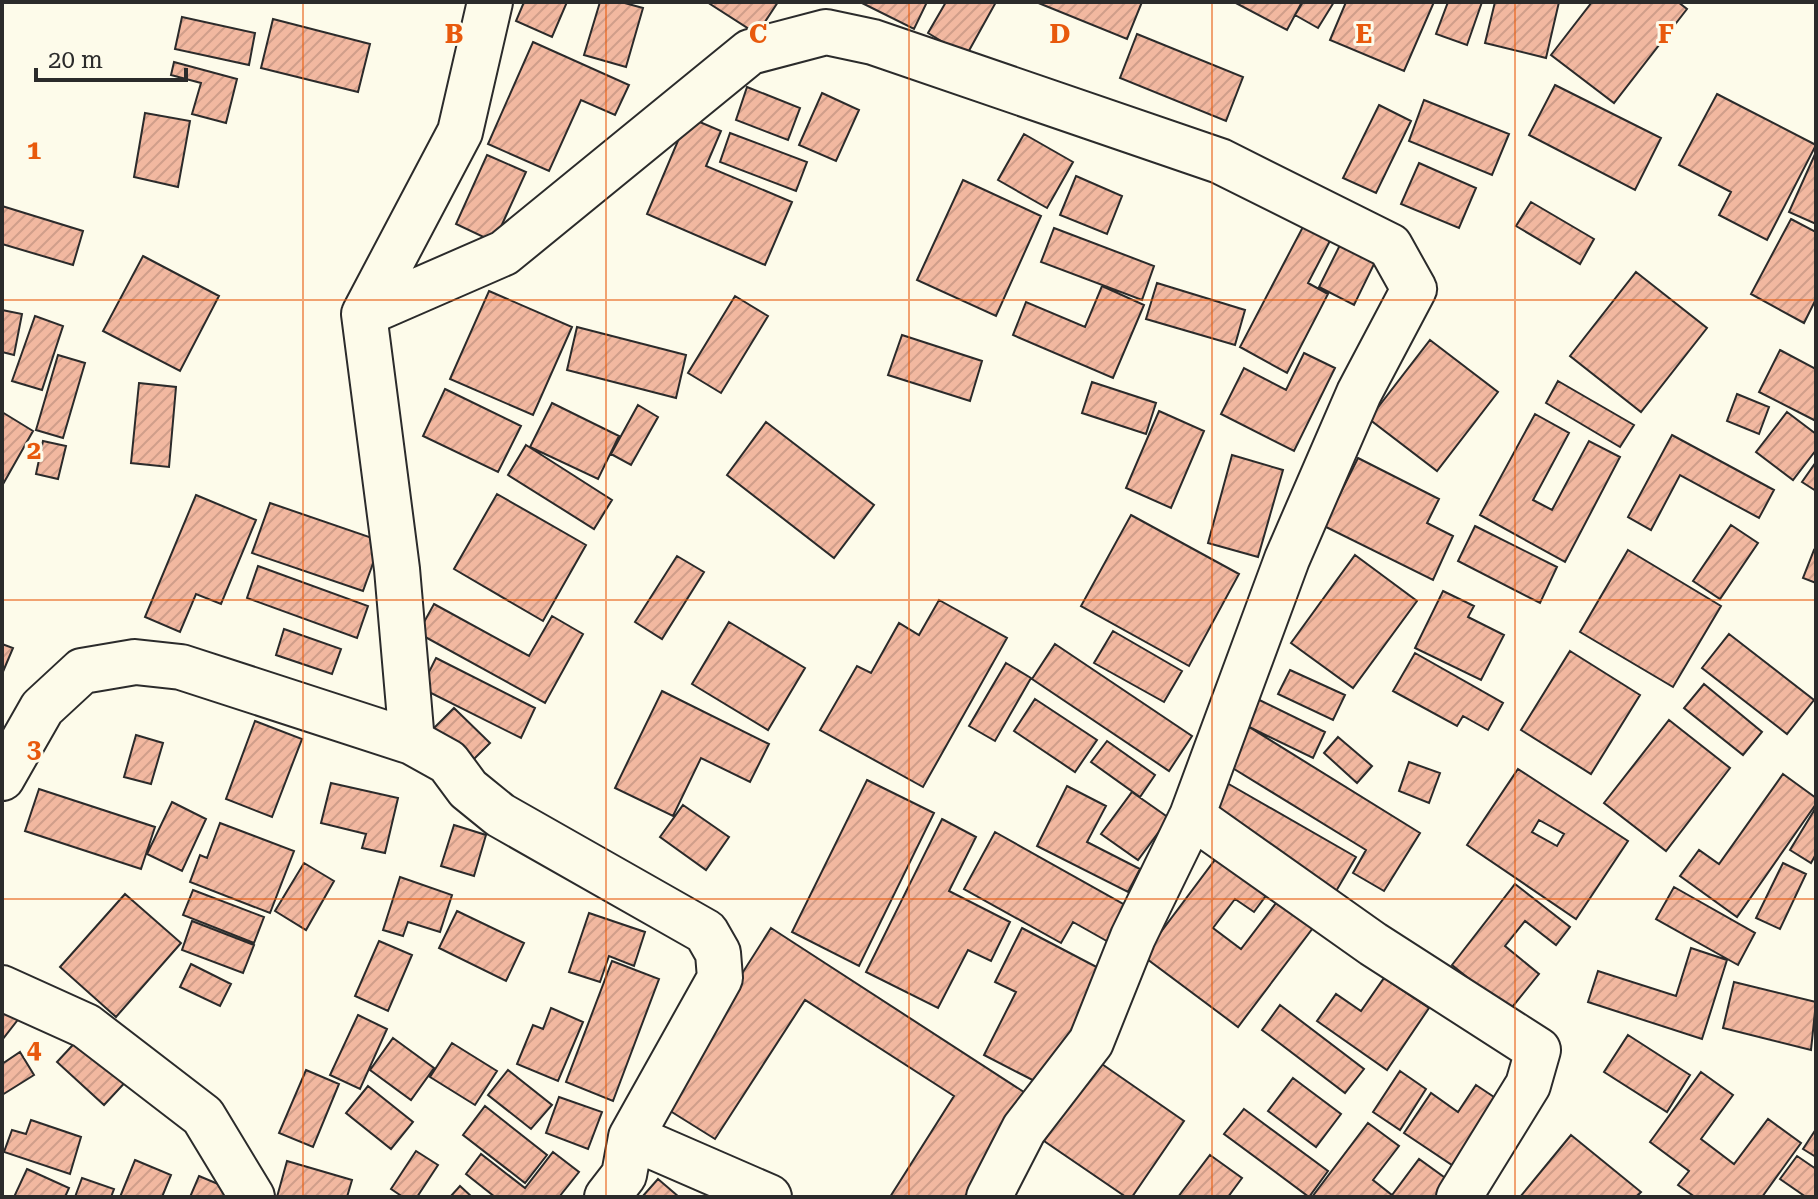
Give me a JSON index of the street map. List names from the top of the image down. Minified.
{"scale_bar":"20 m","grid":{"columns":["B","C","D","E","F"],"rows":["1","2","3","4"]}}
